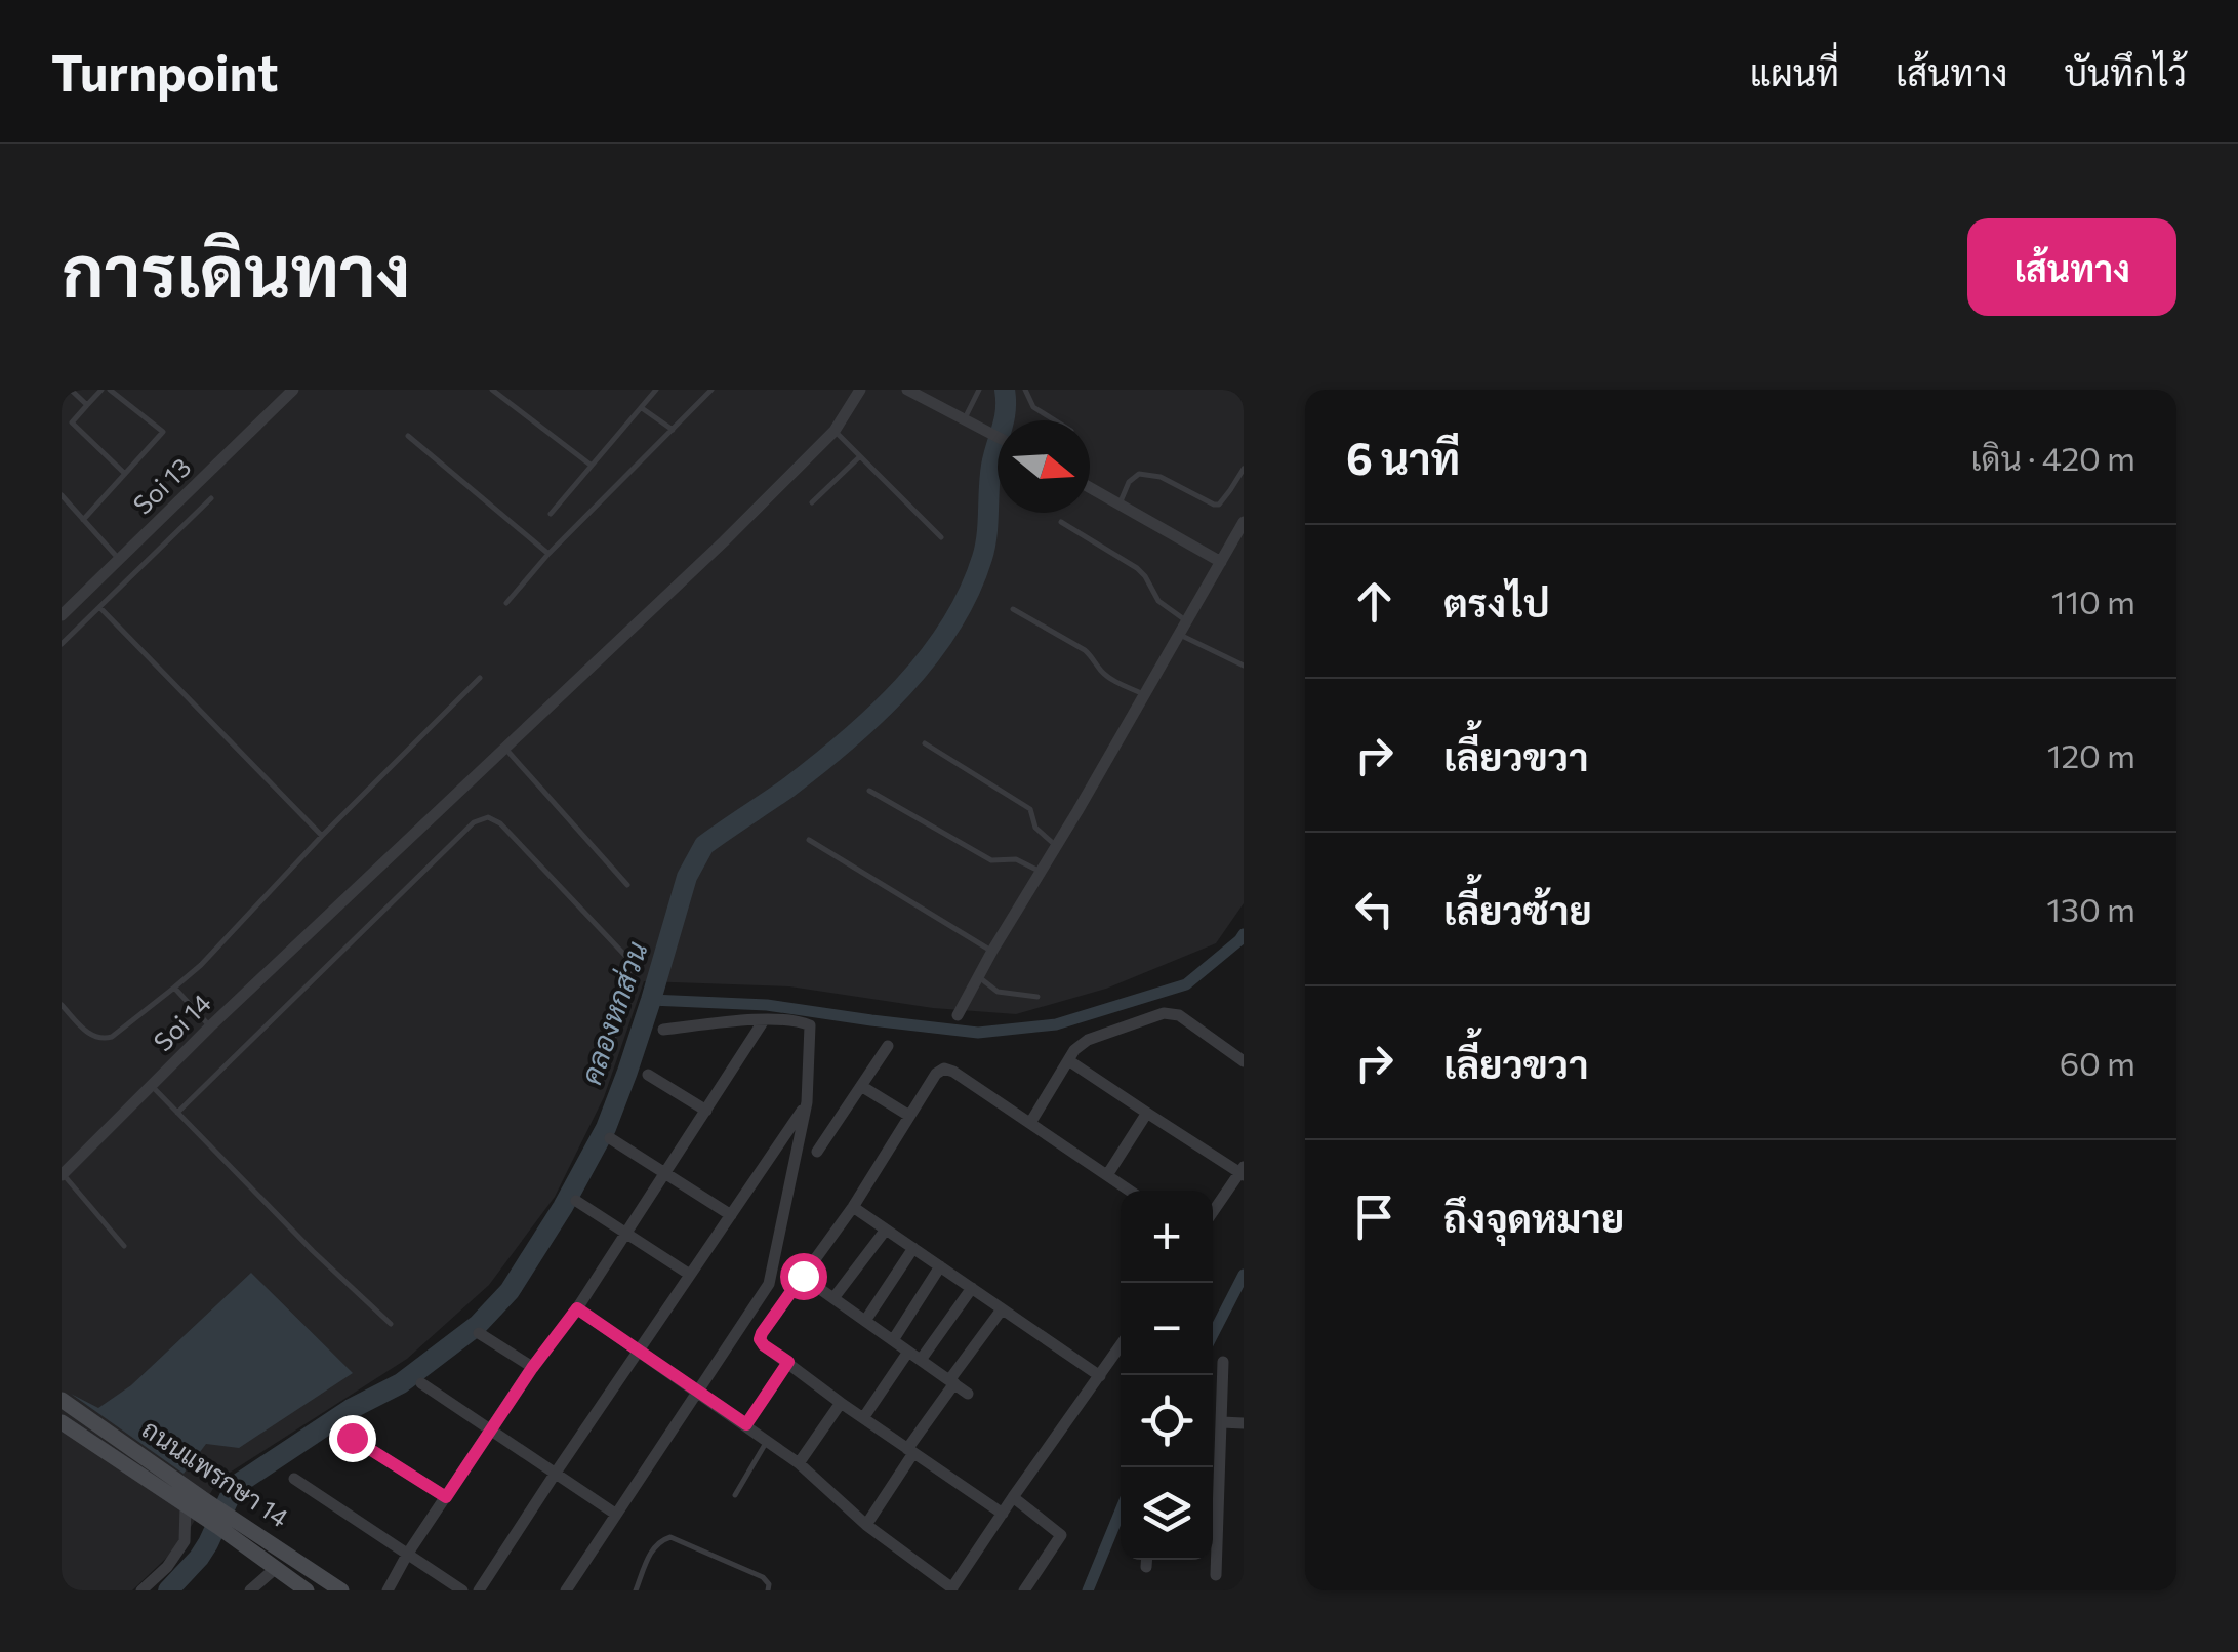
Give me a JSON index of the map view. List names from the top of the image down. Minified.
{"streets":{"main road":["ถนนแพรกษา 14"],"street":["Soi 13","Soi 14"]},"water":["คลองหกส่วน"],"north":"right","page":{"header":"Turnpoint","nav":["แผนที่","เส้นทาง","บันทึกไว้"],"buttons":"เส้นทาง","title":"การเดินทาง","heading":["6 นาที","เดิน · 420 m"],"list":[["ตรงไป","110 m"],["เลี้ยวขวา","120 m"],["เลี้ยวซ้าย","130 m"],["เลี้ยวขวา","60 m"],"ถึงจุดหมาย"],"map_buttons":["+","−"]}}
